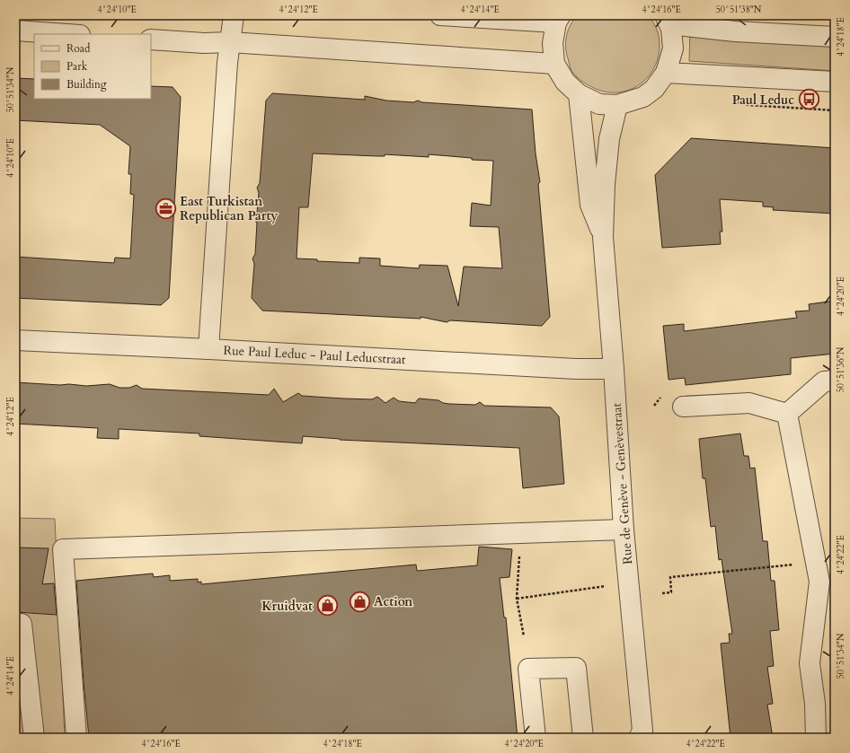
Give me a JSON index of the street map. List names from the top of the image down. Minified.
{"streets":{"street":["Rue Paul Leduc - Paul Leducstraat","Rue de Genève - Genèvestraat"]},"crossings":[["Rue Paul Leduc - Paul Leducstraat","Rue de Genève - Genèvestraat"]],"places":{"bus stop":["Paul Leduc"],"office":["East Turkistan Republican Party"],"shop":["Action","Kruidvat"]},"legend":["Road","Park","Building"],"coordinates":["4°24'10\"E","4°24'12\"E","4°24'14\"E","4°24'16\"E","50°51'38\"N","4°24'18\"E","50°51'34\"N","4°24'20\"E","50°51'36\"N","4°24'22\"E"]}
